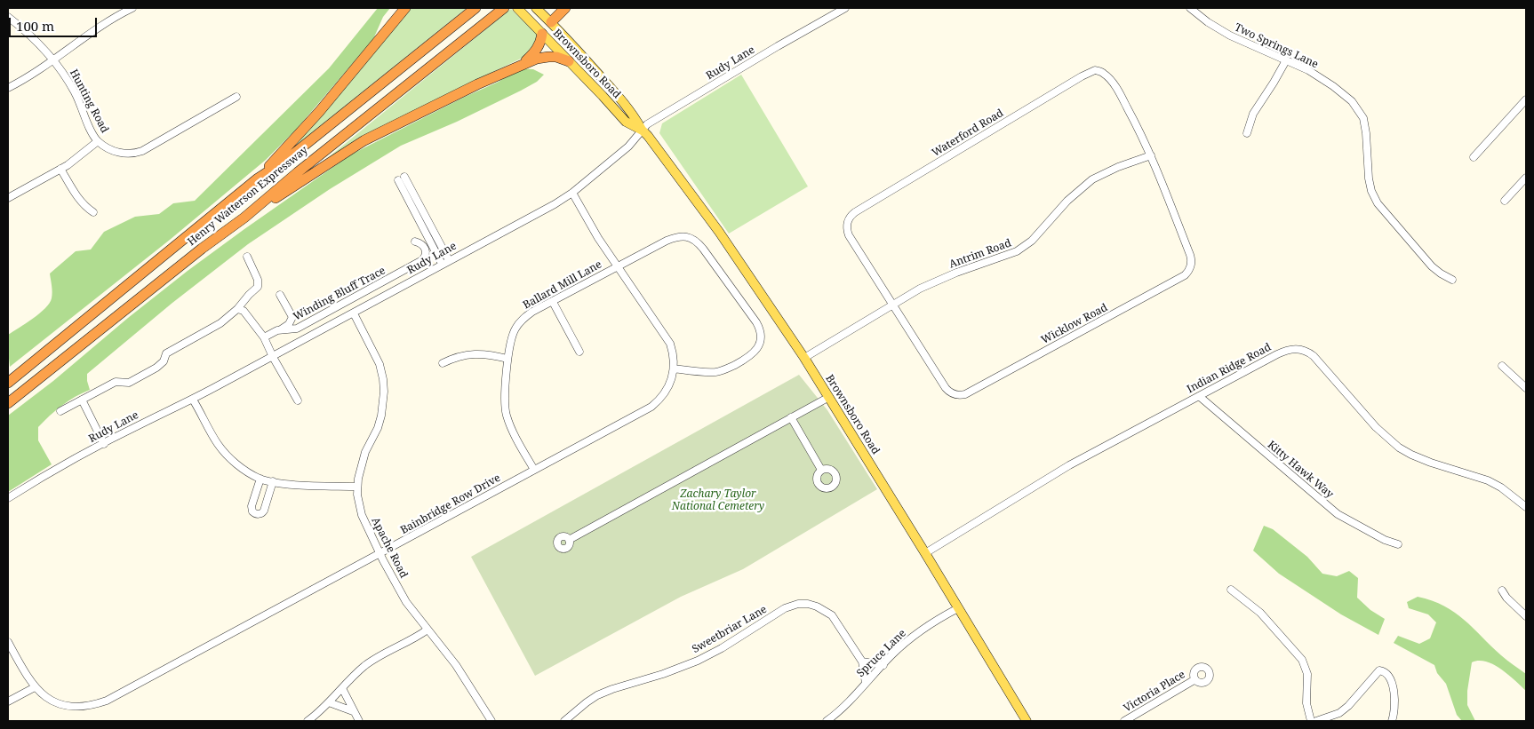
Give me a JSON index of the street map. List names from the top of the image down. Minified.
{"streets":{"highway":["Henry Watterson Expressway"],"main road":["Brownsboro Road"],"street":["Two Springs Lane","Rudy Lane","Hunting Road","Waterford Road","Antrim Road","Ballard Mill Lane","Winding Bluff Trace","Wicklow Road","Indian Ridge Road","Kitty Hawk Way","Bainbridge Row Drive","Apache Road","Sweetbriar Lane","Spruce Lane","Victoria Place"]},"crossings":[["Rudy Lane","Brownsboro Road"],["Rudy Lane","Bainbridge Row Drive"],["Rudy Lane","Apache Road"],["Brownsboro Road","Antrim Road"],["Brownsboro Road","Indian Ridge Road"],["Brownsboro Road","Spruce Lane"],["Waterford Road","Antrim Road"],["Waterford Road","Wicklow Road"],["Antrim Road","Wicklow Road"],["Ballard Mill Lane","Bainbridge Row Drive"],["Indian Ridge Road","Kitty Hawk Way"],["Bainbridge Row Drive","Apache Road"],["Sweetbriar Lane","Spruce Lane"]],"parks":["Zachary Taylor National Cemetery"],"scale_bar":"100 m"}
